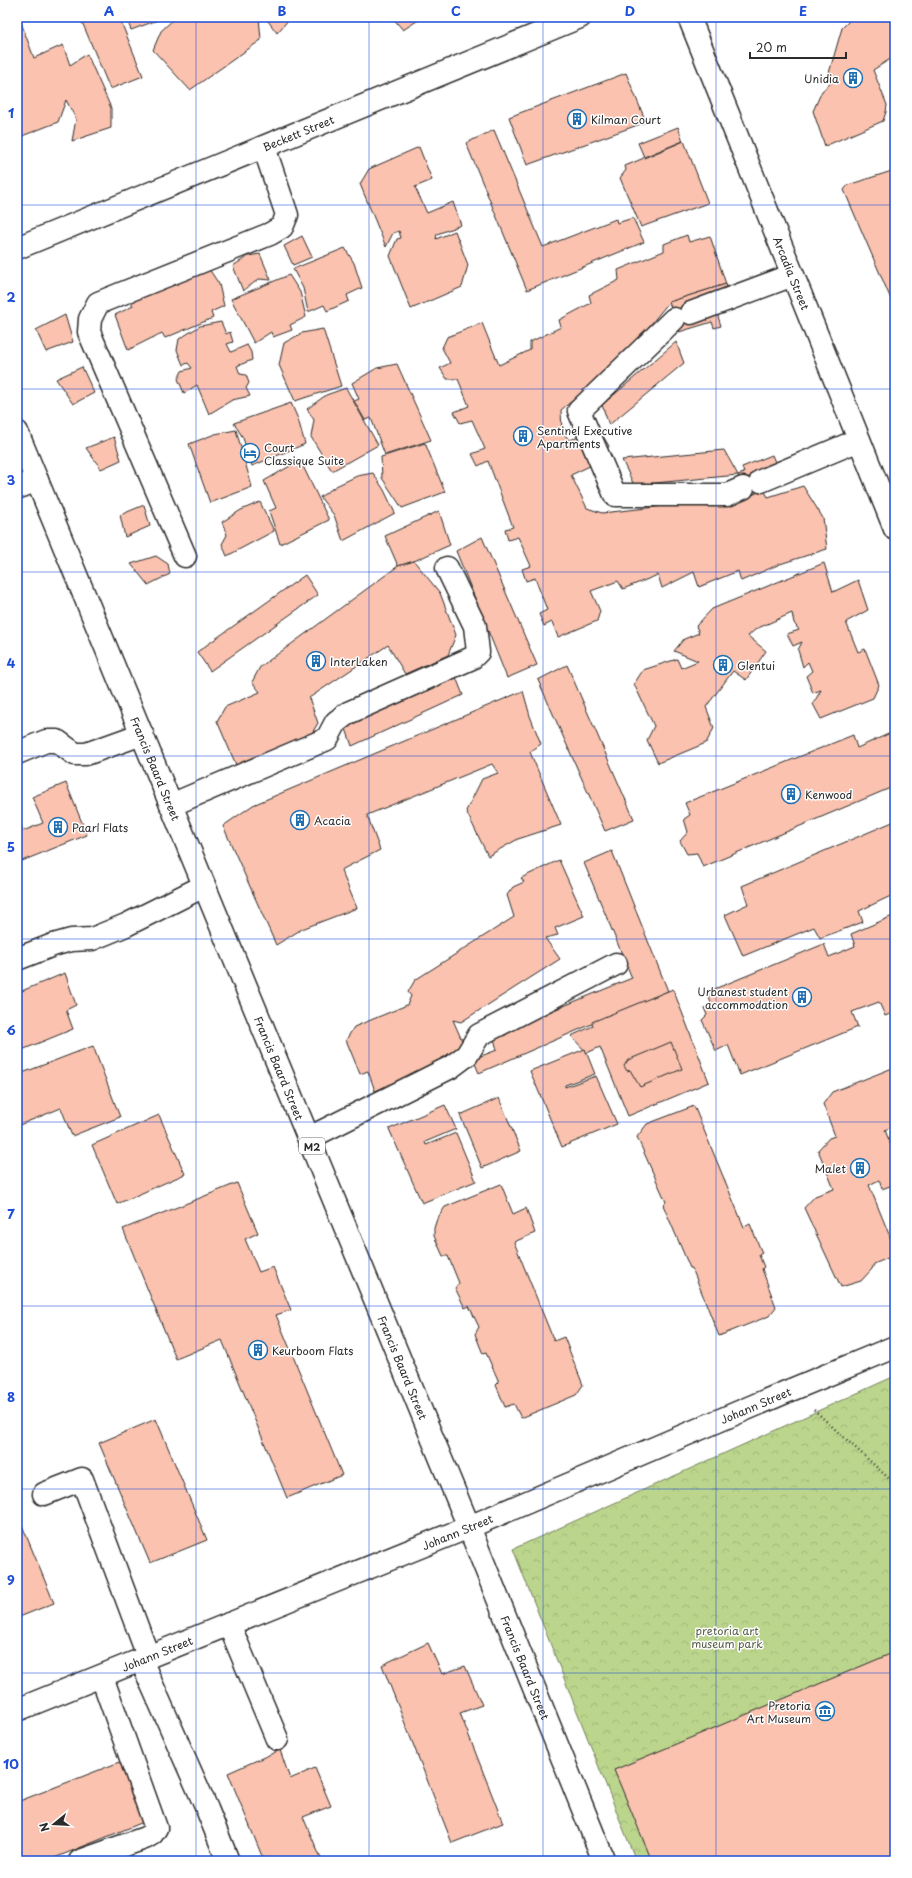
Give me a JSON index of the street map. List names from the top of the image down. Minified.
{"streets":{"street":["Beckett Street","Arcadia Street","Francis Baard Street","M2","Johann Street"]},"crossings":[["Francis Baard Street","Johann Street"]],"parks":["pretoria art museum park"],"places":{"building":["Unidia","Kilman Court","Sentinel Executive Apartments","InterLaken","Glentui","Kenwood","Acacia","Paarl Flats","Urbanest student accommodation","Malet","Keurboom Flats"],"hotel":["Court Classique Suite"],"museum":["Pretoria Art Museum"]},"scale_bar":"20 m","north":"left","grid":{"columns":["A","B","C","D","E"],"rows":["1","2","3","4","5","6","7","8","9","10"]}}
